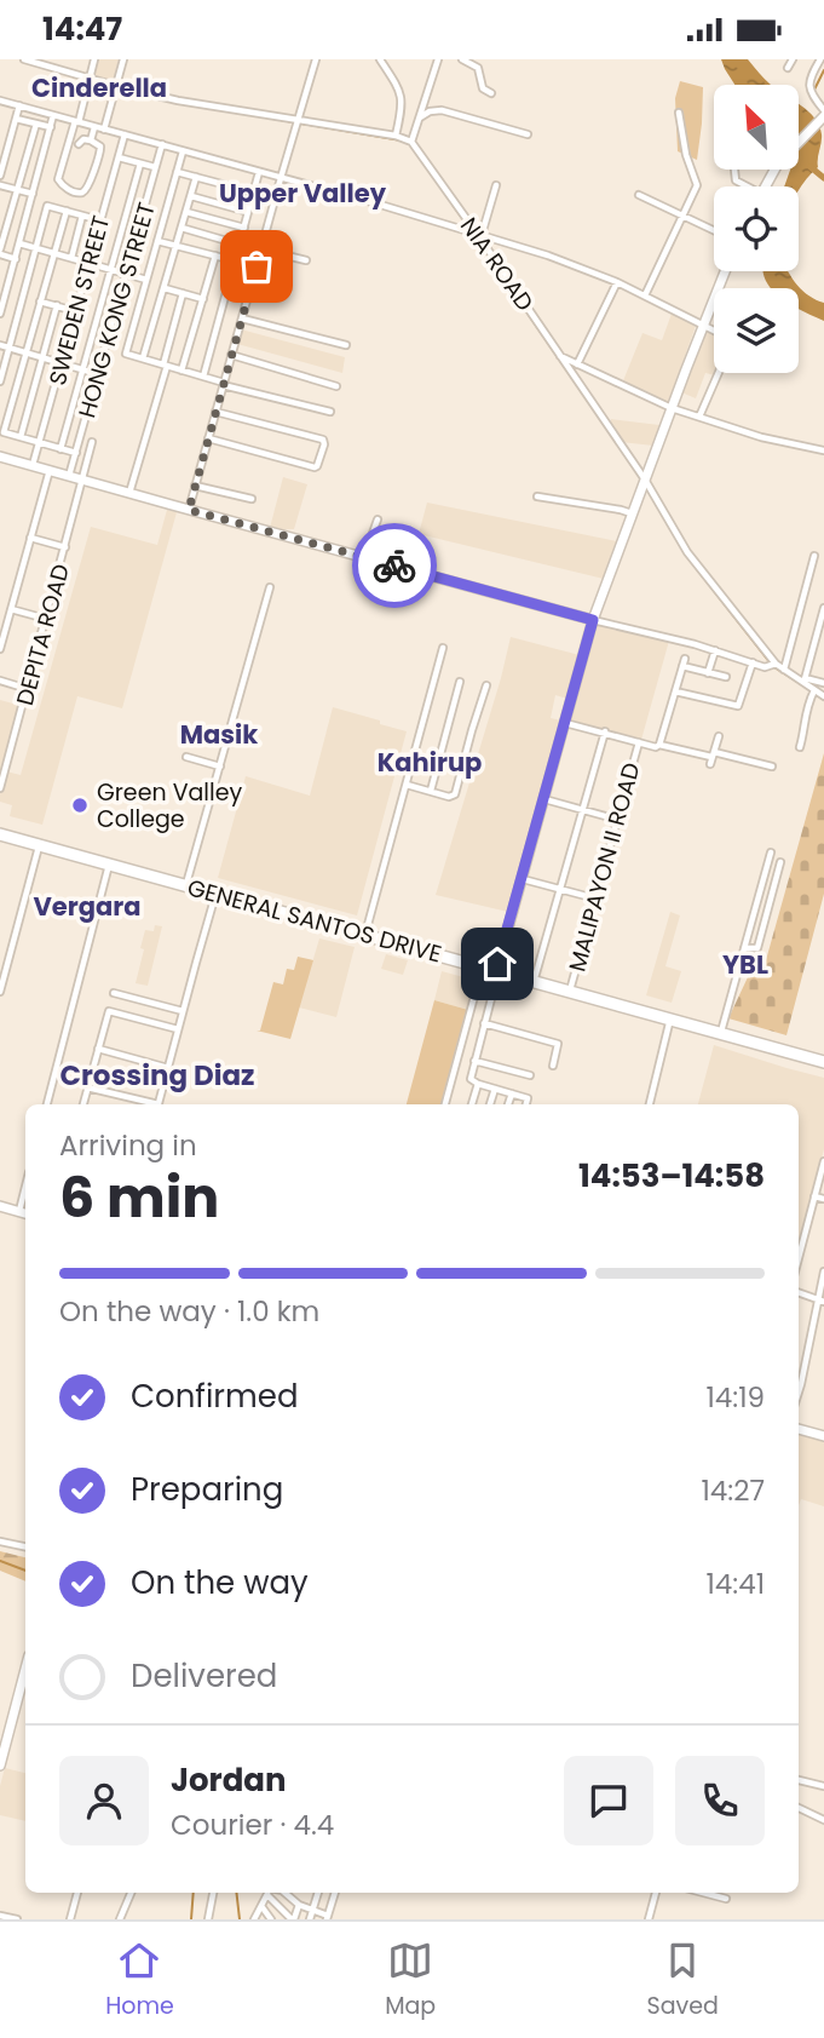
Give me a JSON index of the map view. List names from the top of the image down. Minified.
{"streets":{"highway":["GENERAL SANTOS DRIVE"],"street":["NIA ROAD","SWEDEN STREET","HONG KONG STREET","DEPITA ROAD","MALIPAYON II ROAD"]},"crossings":[["MALIPAYON II ROAD","GENERAL SANTOS DRIVE"]],"districts":["Cinderella","Upper Valley","Masik","Kahirup","Vergara","YBL","Crossing Diaz"],"places":["Green Valley College"],"north":"top left","page":{"status":"14:47","heading":["6 min","Arriving in","14:53–14:58"],"panel":["Jordan","Courier · 4.4"],"bar":"On the way · 1.0 km","list":[["Confirmed","14:19"],["Preparing","14:27"],["On the way","14:41"],"Delivered"],"tabs":["Home","Map","Saved"]}}
